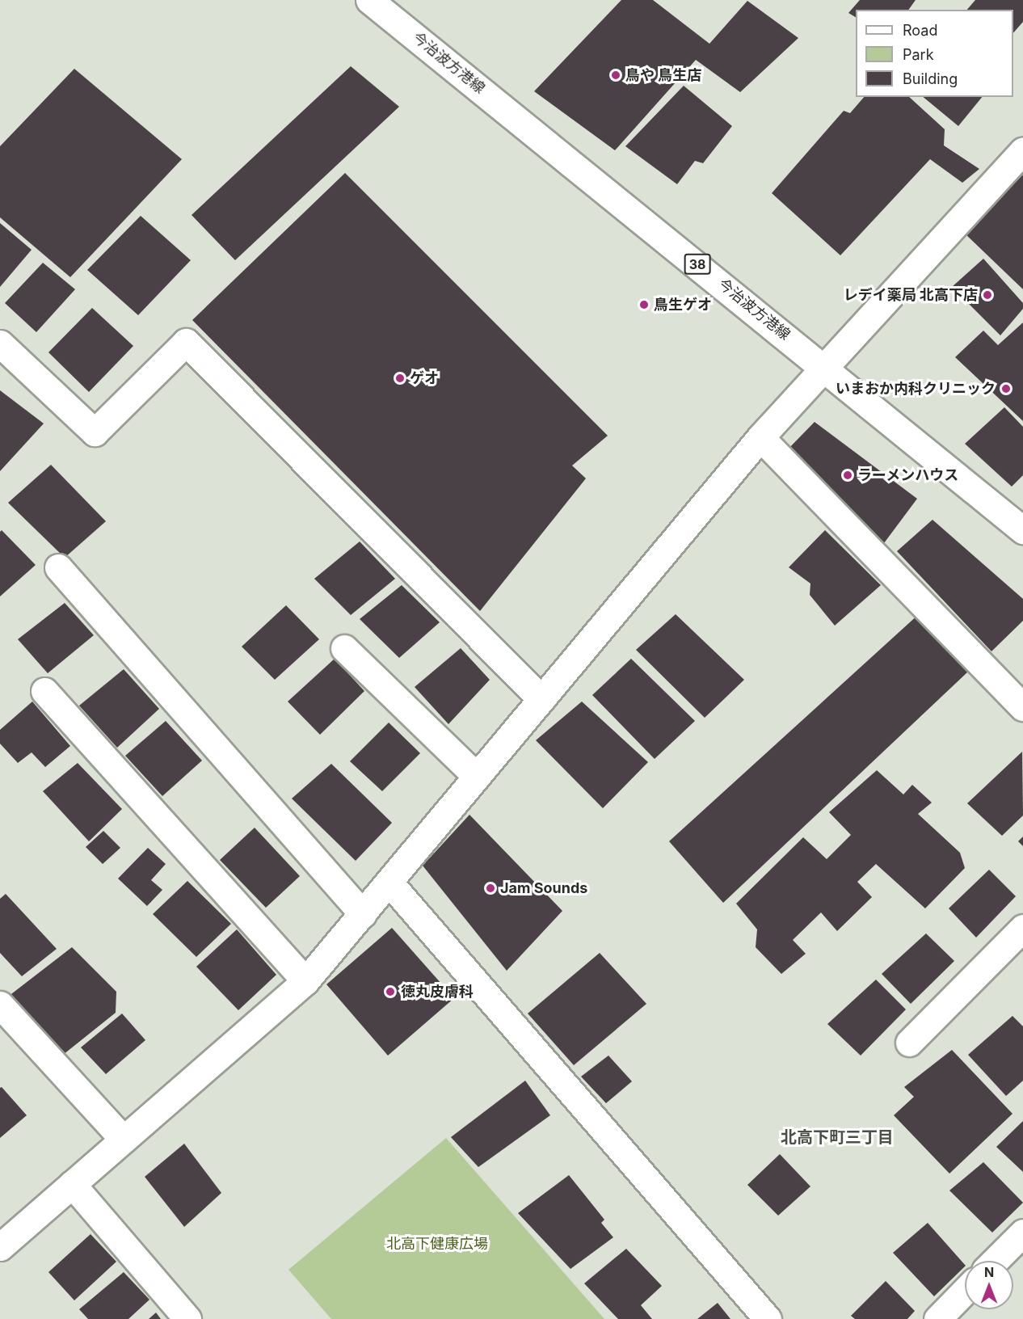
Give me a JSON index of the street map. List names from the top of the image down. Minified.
{"streets":{"street":["今治波方港線","38"]},"districts":["北高下町三丁目"],"parks":["北高下健康広場"],"places":["鳥や 鳥生店","レデイ薬局 北高下店","鳥生ゲオ","ゲオ","いまおか内科クリニック","ラーメンハウス","Jam Sounds","徳丸皮膚科"],"legend":["Road","Park","Building"],"north":"top"}
